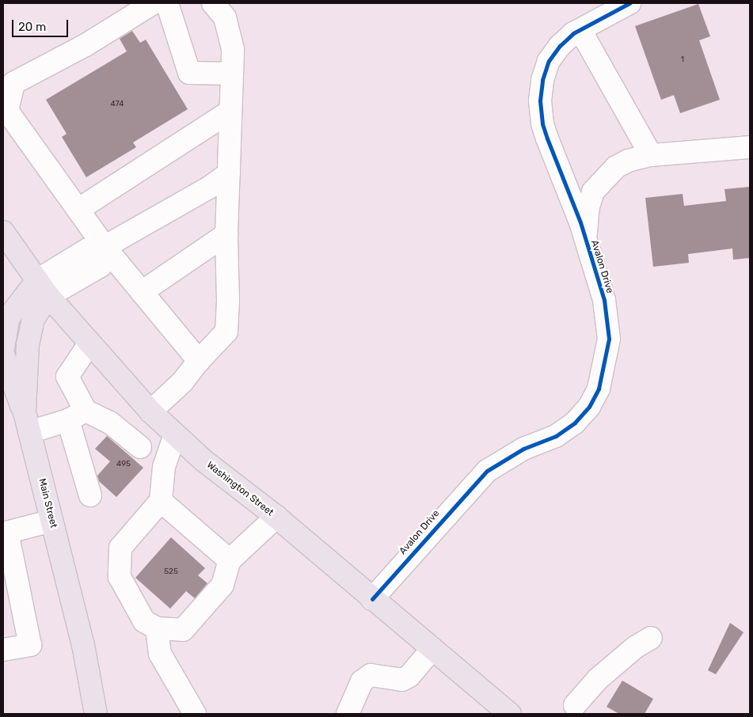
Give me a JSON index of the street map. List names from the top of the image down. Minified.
{"streets":{"main road":["Washington Street","Main Street"],"street":["Avalon Drive"]},"crossings":[["Avalon Drive","Washington Street"],["Washington Street","Main Street"]],"house_numbers":["1","474","495","525"],"scale_bar":"20 m"}
